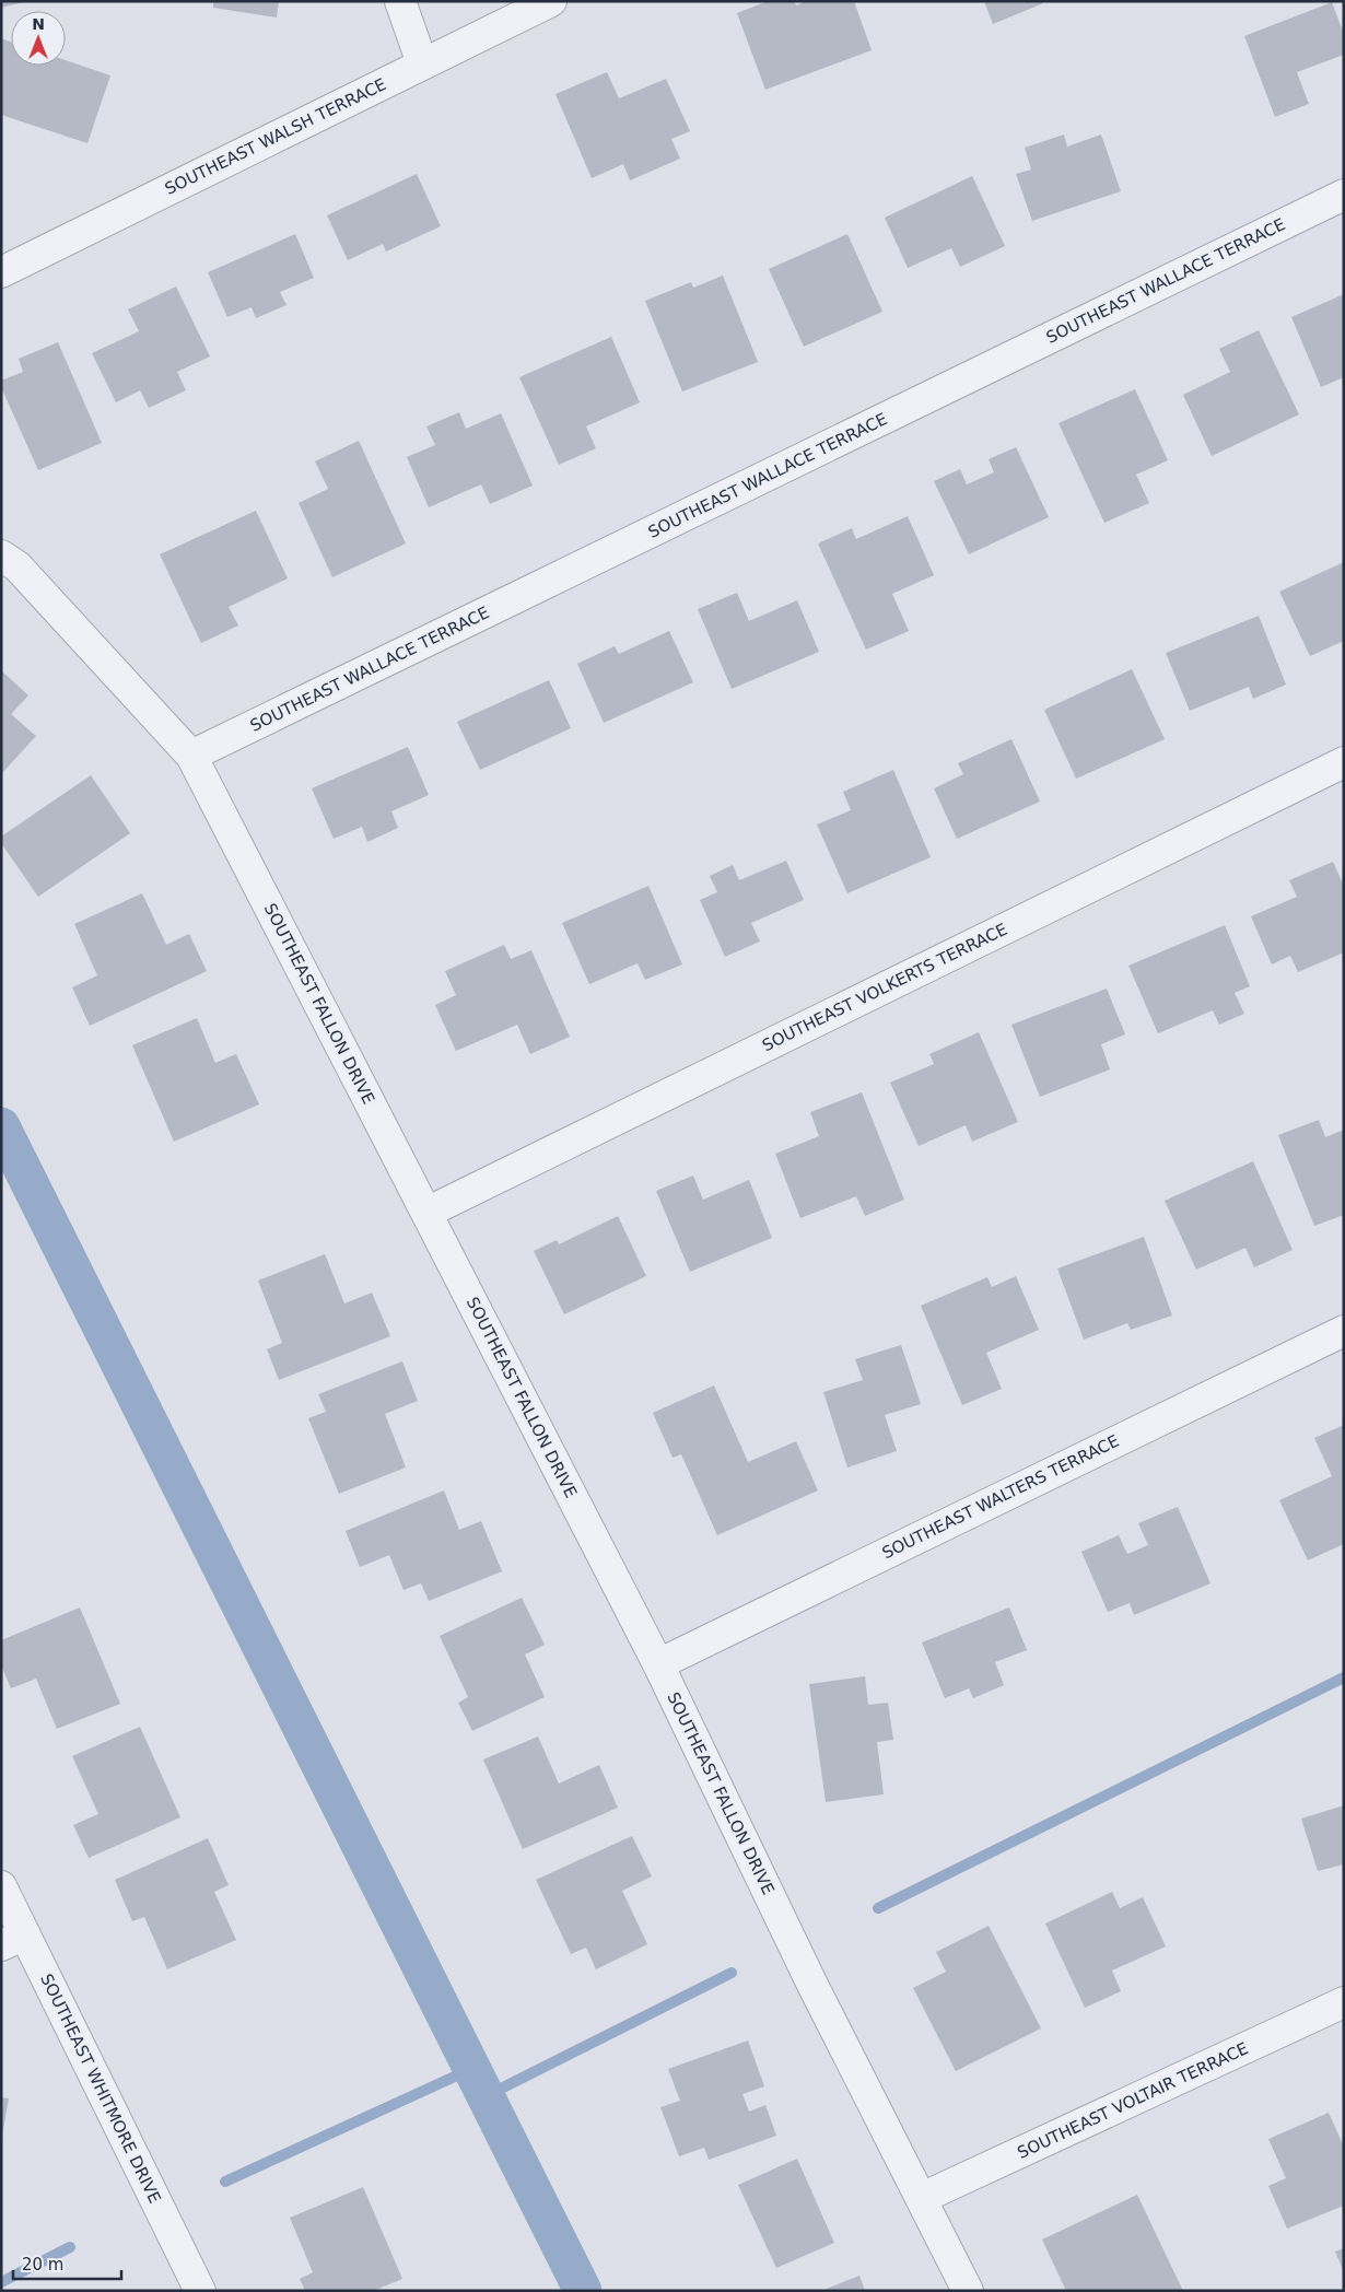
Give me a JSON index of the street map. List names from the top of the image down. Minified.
{"streets":{"street":["SOUTHEAST WALSH TERRACE","SOUTHEAST WALLACE TERRACE","SOUTHEAST VOLKERTS TERRACE","SOUTHEAST FALLON DRIVE","SOUTHEAST WALTERS TERRACE","SOUTHEAST WHITMORE DRIVE","SOUTHEAST VOLTAIR TERRACE"]},"crossings":[["SOUTHEAST WALLACE TERRACE","SOUTHEAST FALLON DRIVE"],["SOUTHEAST VOLKERTS TERRACE","SOUTHEAST FALLON DRIVE"],["SOUTHEAST FALLON DRIVE","SOUTHEAST WALTERS TERRACE"],["SOUTHEAST FALLON DRIVE","SOUTHEAST VOLTAIR TERRACE"]],"scale_bar":"20 m","north":"top"}
